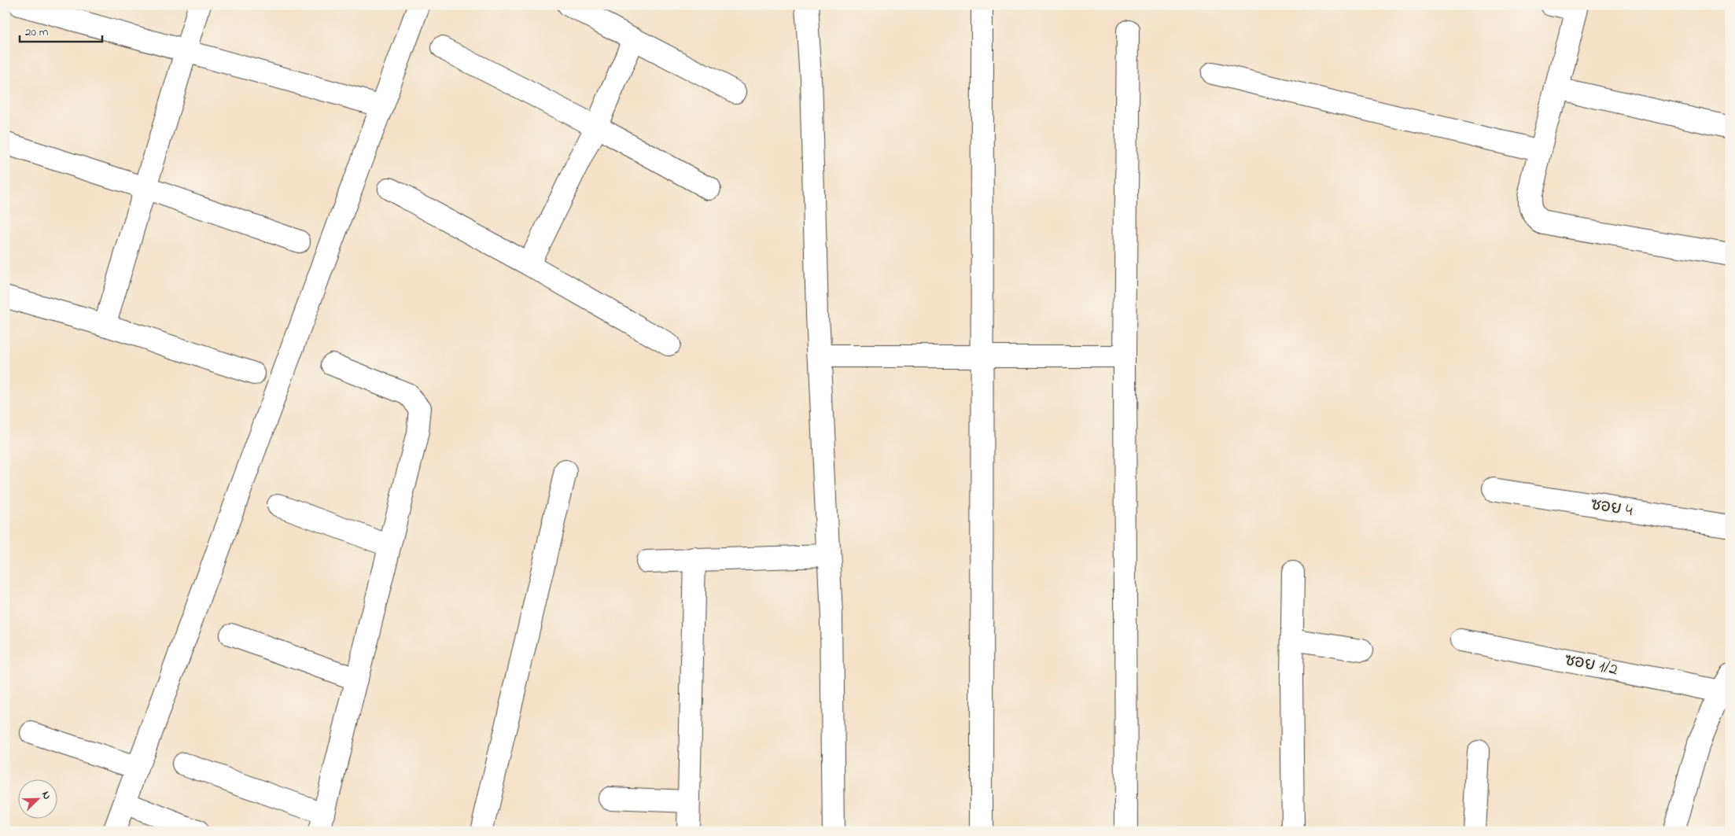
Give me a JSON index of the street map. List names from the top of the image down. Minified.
{"streets":{"street":["ซอย 4","ซอย 1/2"]},"scale_bar":"20 m","north":"top right"}
